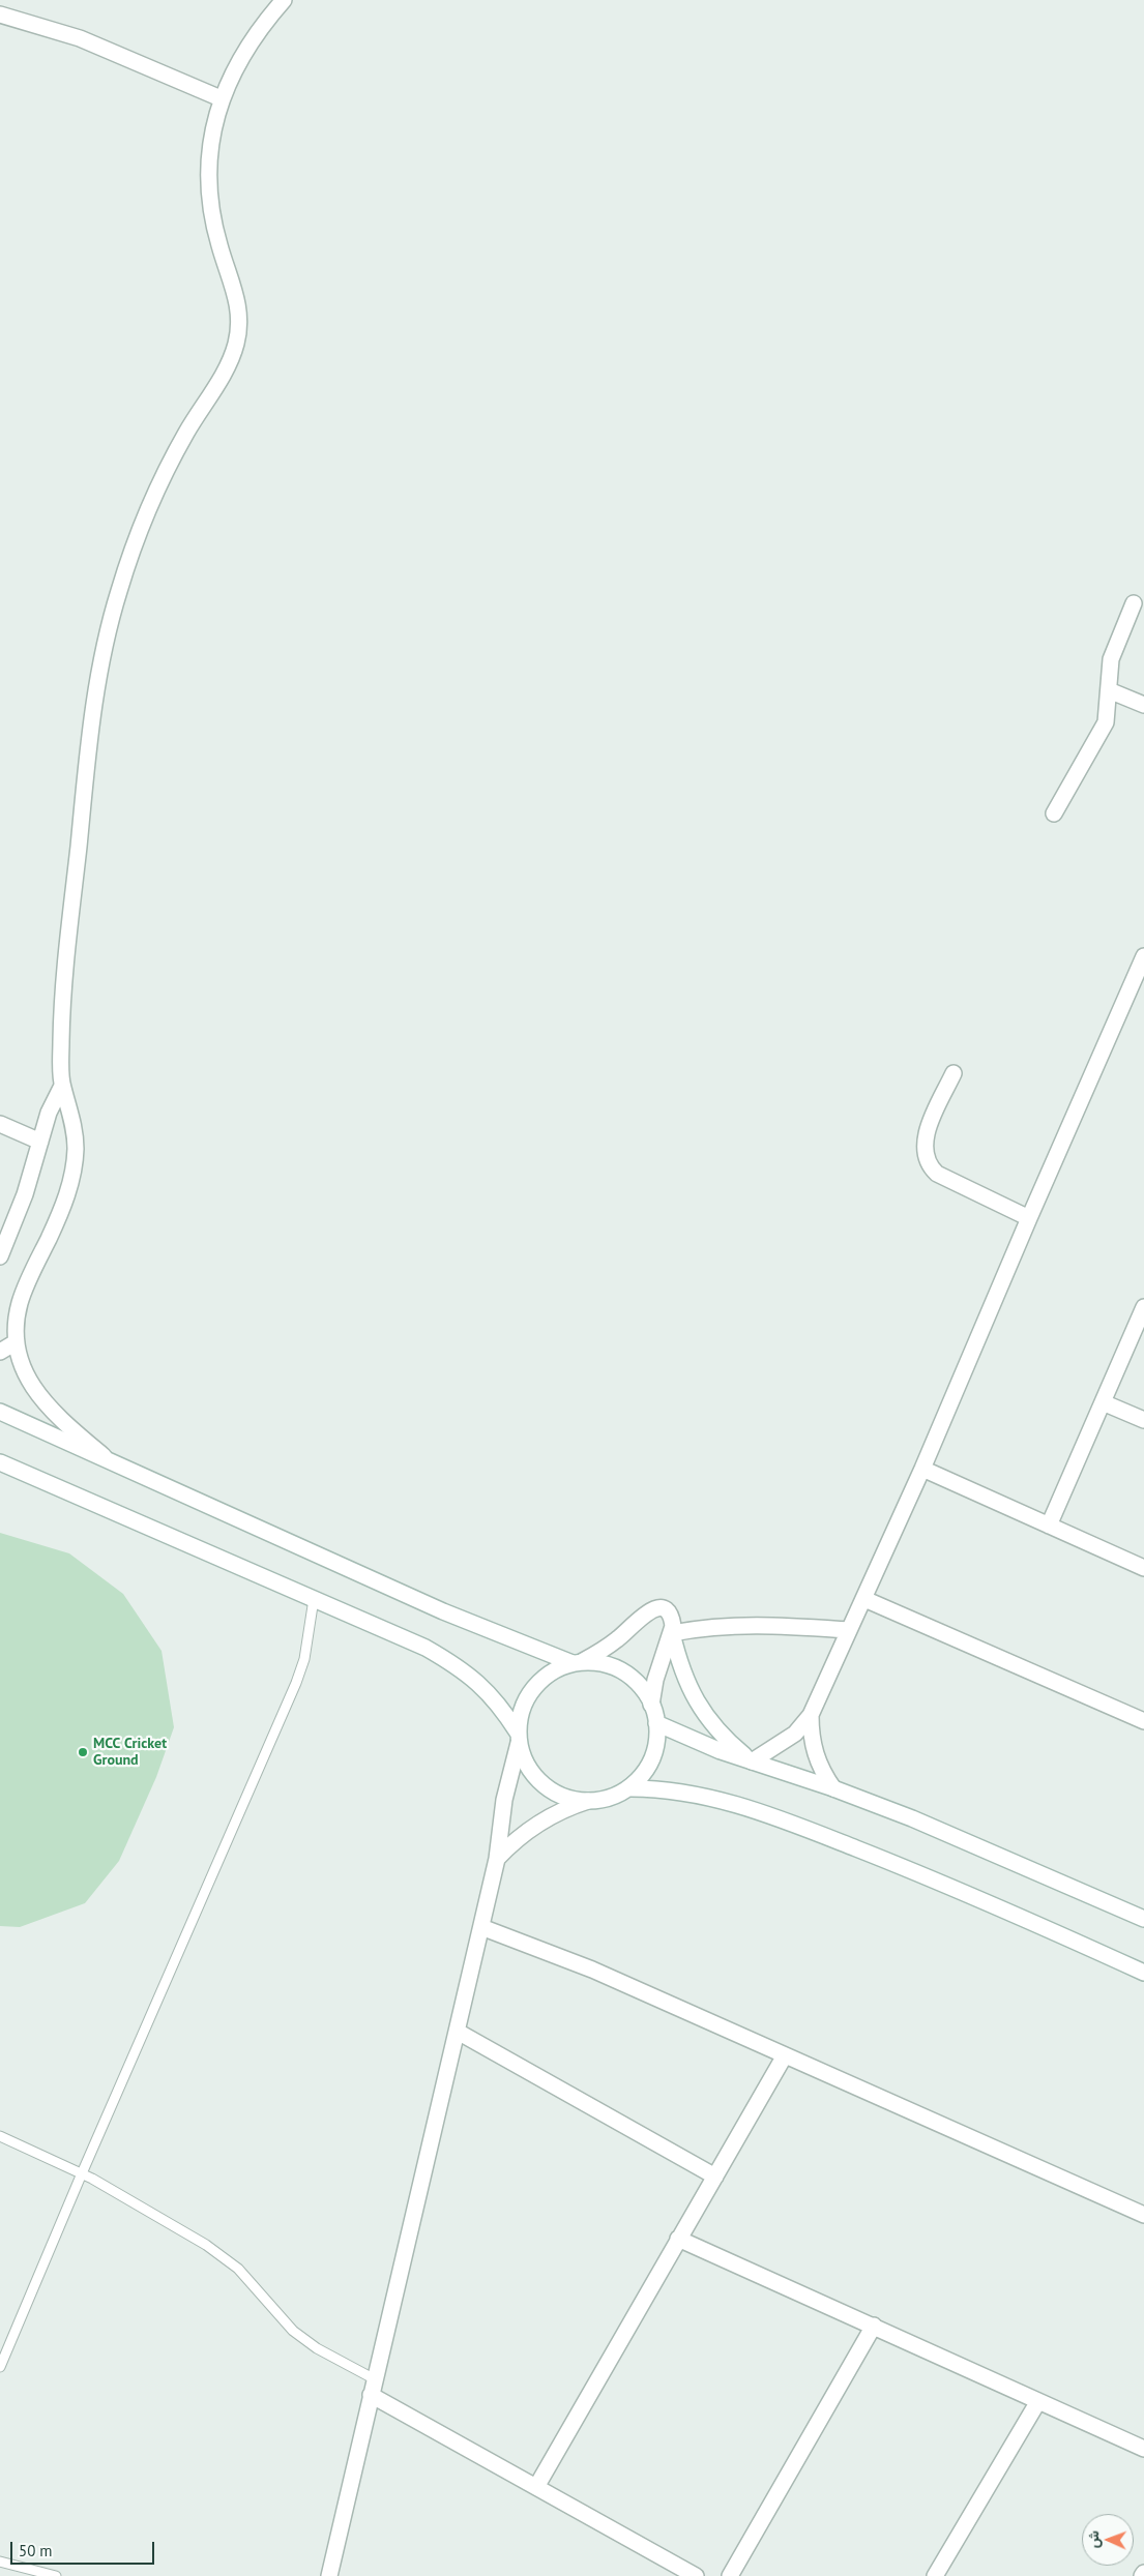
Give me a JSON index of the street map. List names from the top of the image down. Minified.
{"places":["MCC Cricket Ground"],"scale_bar":"50 m","north":"left"}
